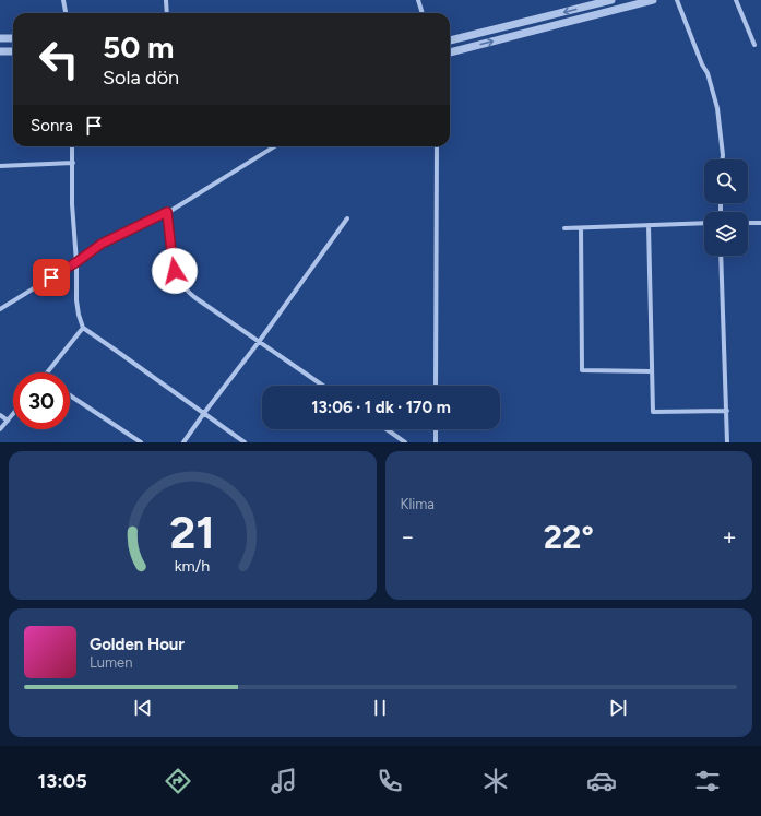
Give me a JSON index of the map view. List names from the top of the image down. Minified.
{"page":{"turn":["50 m","Sola dön"],"then":"Sonra","limit":"30","trip":"13:06 · 1 dk · 170 m","tile":"Klima","heat":["−","22°","+"],"song":["Golden Hour","Lumen"],"tabs":"13:05","gauge":["21","km/h"]}}
